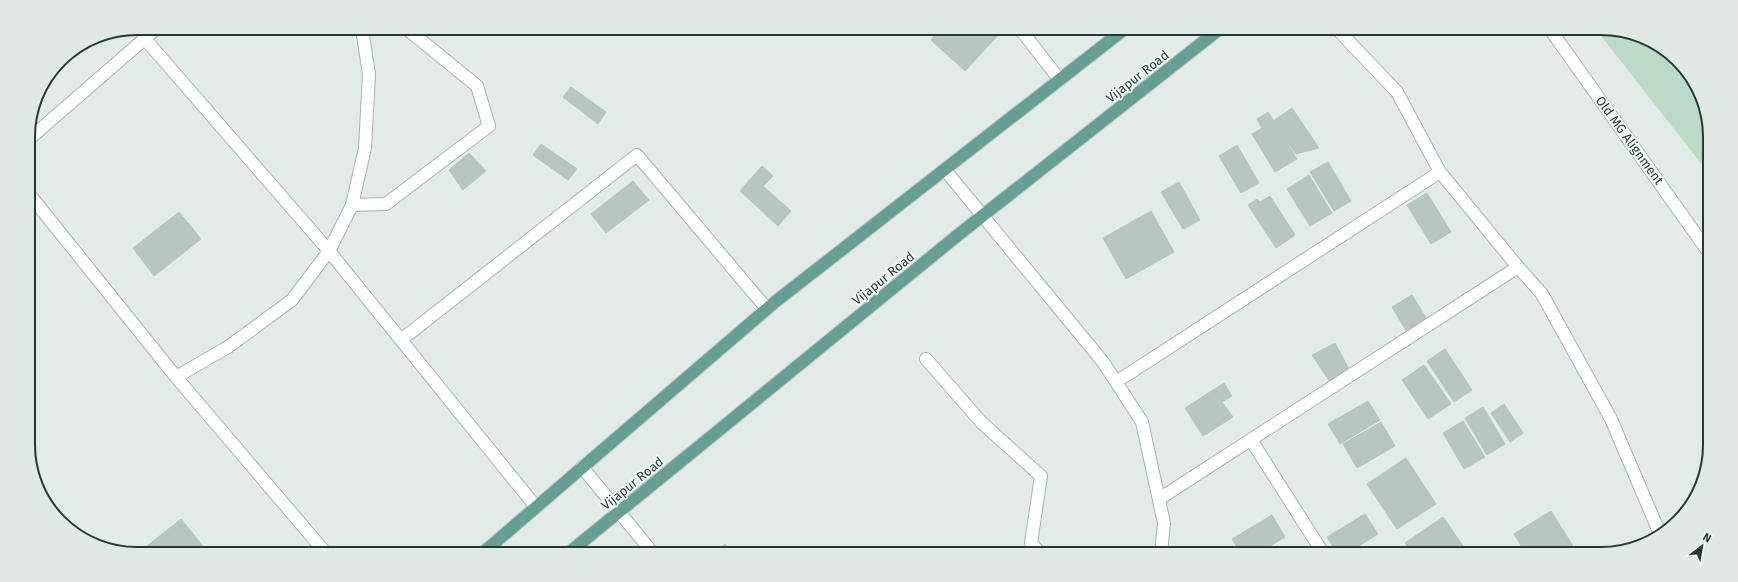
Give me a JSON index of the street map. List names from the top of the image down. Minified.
{"streets":{"main road":["Vijapur Road"],"street":["Old MG Alignment"]},"north":"top right"}
